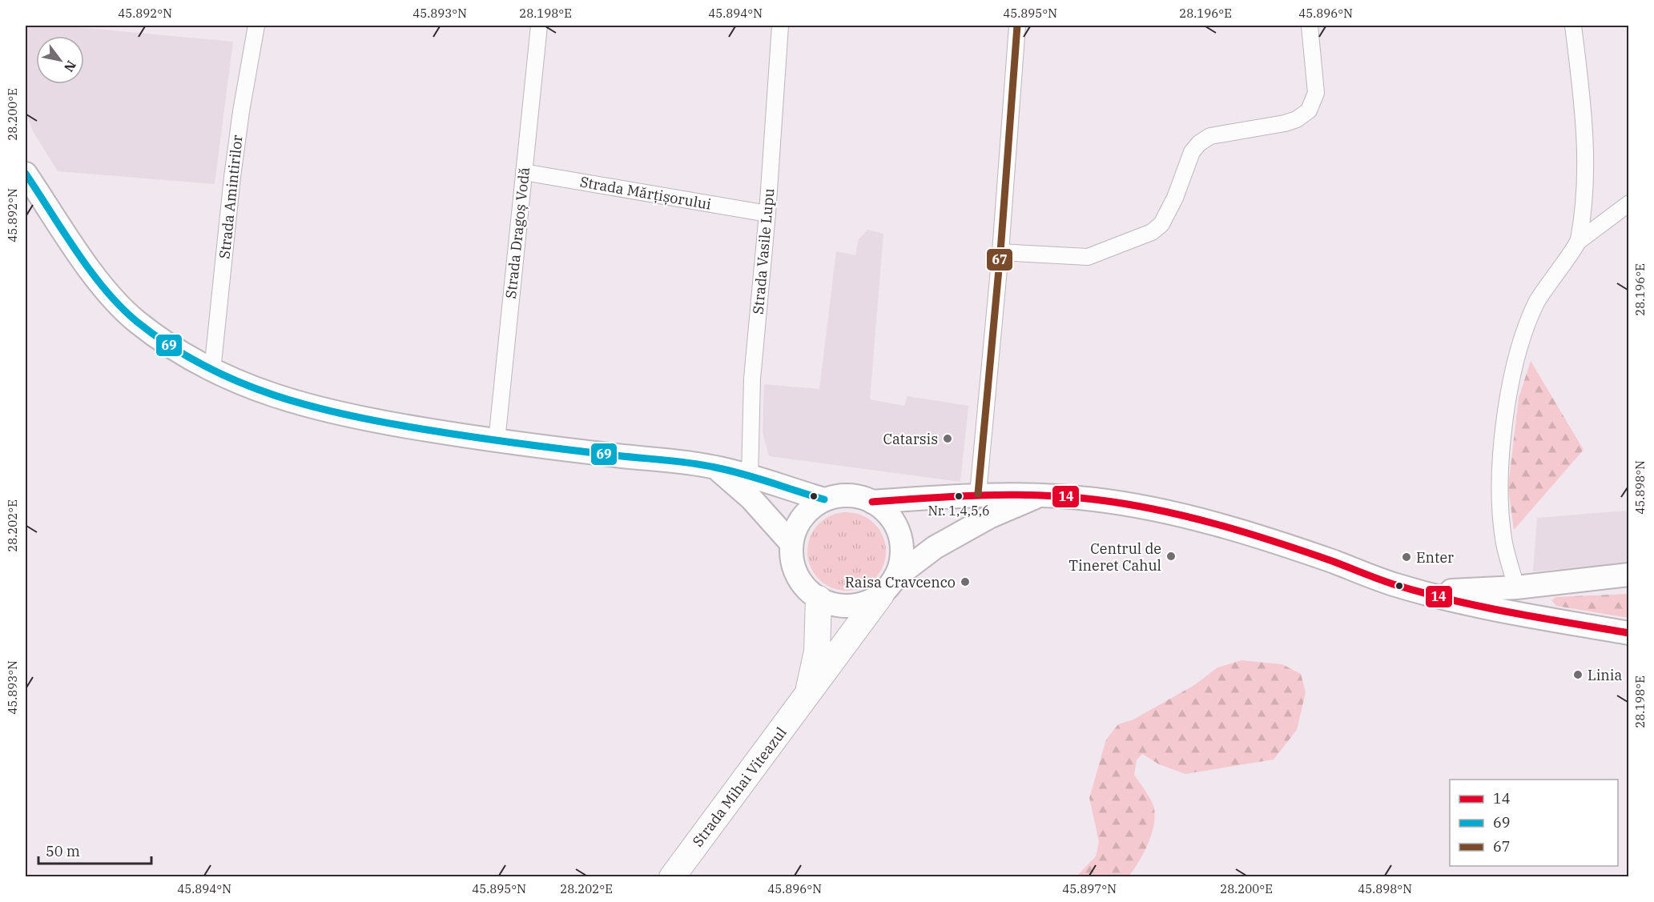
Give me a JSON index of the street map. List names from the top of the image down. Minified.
{"streets":{"main road":["Strada Mihai Viteazul"],"street":["Strada Mărțișorului","Strada Amintirilor","Strada Dragoș Vodă","Strada Vasile Lupu"]},"crossings":[["Strada Mărțișorului","Strada Dragoș Vodă"],["Strada Mărțișorului","Strada Vasile Lupu"]],"places":["Catarsis","Nr. 1,4,5,6","Centrul de Tineret Cahul","Enter","Raisa Cravcenco","Linia"],"lines":["transit line 67","transit line 69","transit line 14"],"legend":["14","69","67"],"scale_bar":"50 m","north":"bottom right","coordinates":["45.892°N","45.893°N","28.198°E","45.894°N","45.895°N","28.196°E","45.896°N","28.200°E","45.898°N","28.202°E","45.897°N"]}
